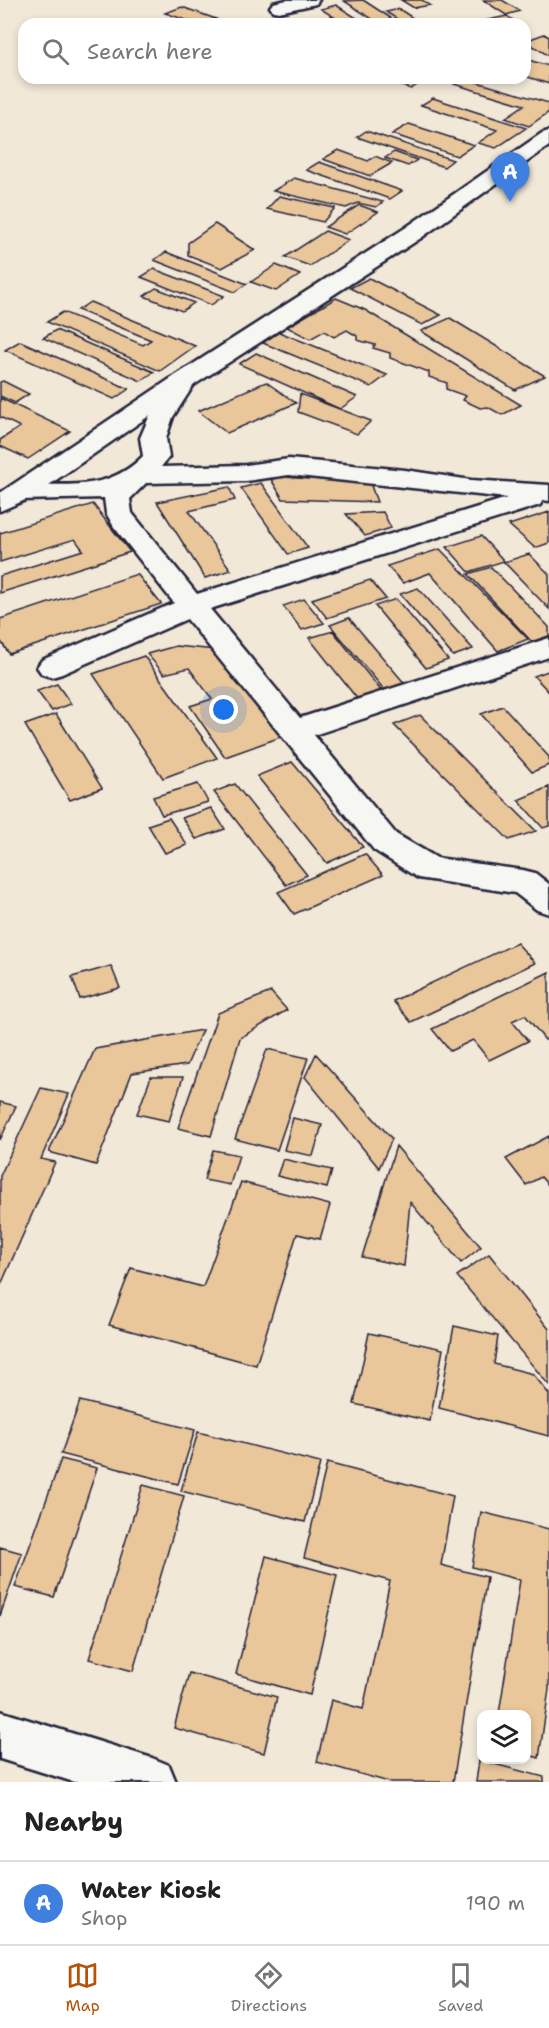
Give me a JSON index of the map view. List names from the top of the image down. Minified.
{"page":{"search":"Search here","pins":"A","heading":"Nearby","list":[{"mark":"A","name":"Water Kiosk","note":"Shop","value":"190 m"}],"nav":["Map","Directions","Saved"]}}
